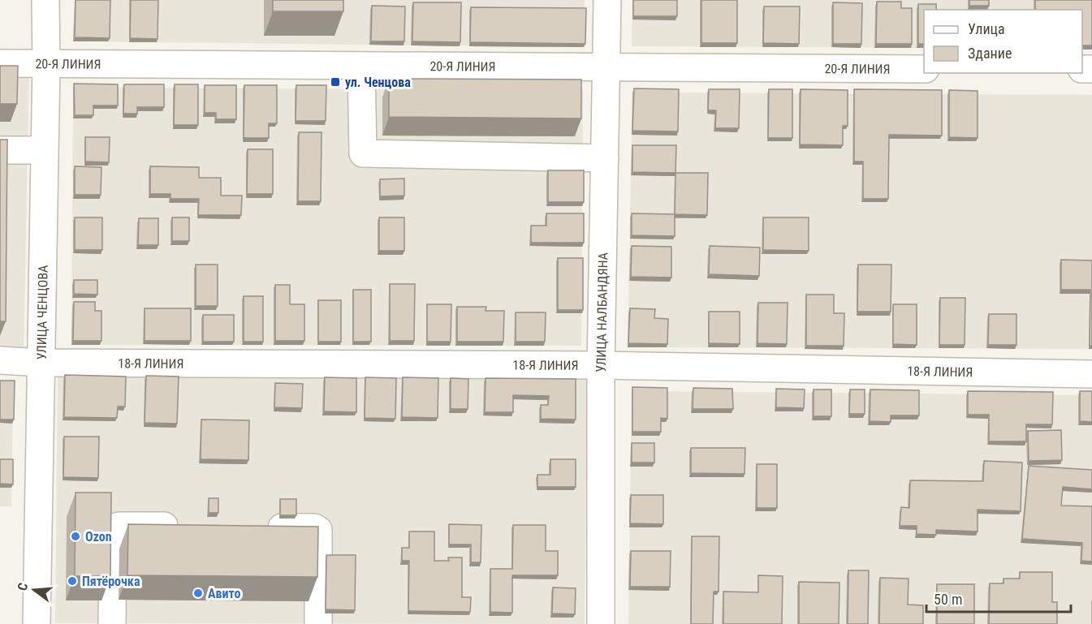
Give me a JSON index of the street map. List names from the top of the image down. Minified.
{"streets":{"street":["20-Я ЛИНИЯ","УЛИЦА НАЛБАНДЯНА","УЛИЦА ЧЕНЦОВА","18-Я ЛИНИЯ"]},"crossings":[["20-Я ЛИНИЯ","УЛИЦА НАЛБАНДЯНА"],["20-Я ЛИНИЯ","УЛИЦА ЧЕНЦОВА"],["УЛИЦА НАЛБАНДЯНА","18-Я ЛИНИЯ"],["УЛИЦА ЧЕНЦОВА","18-Я ЛИНИЯ"]],"places":{"transit":["ул. Ченцова"],"other":["Ozon","Пятёрочка","Авито"]},"legend":["Улица","Здание"],"scale_bar":"50 m","north":"left"}
